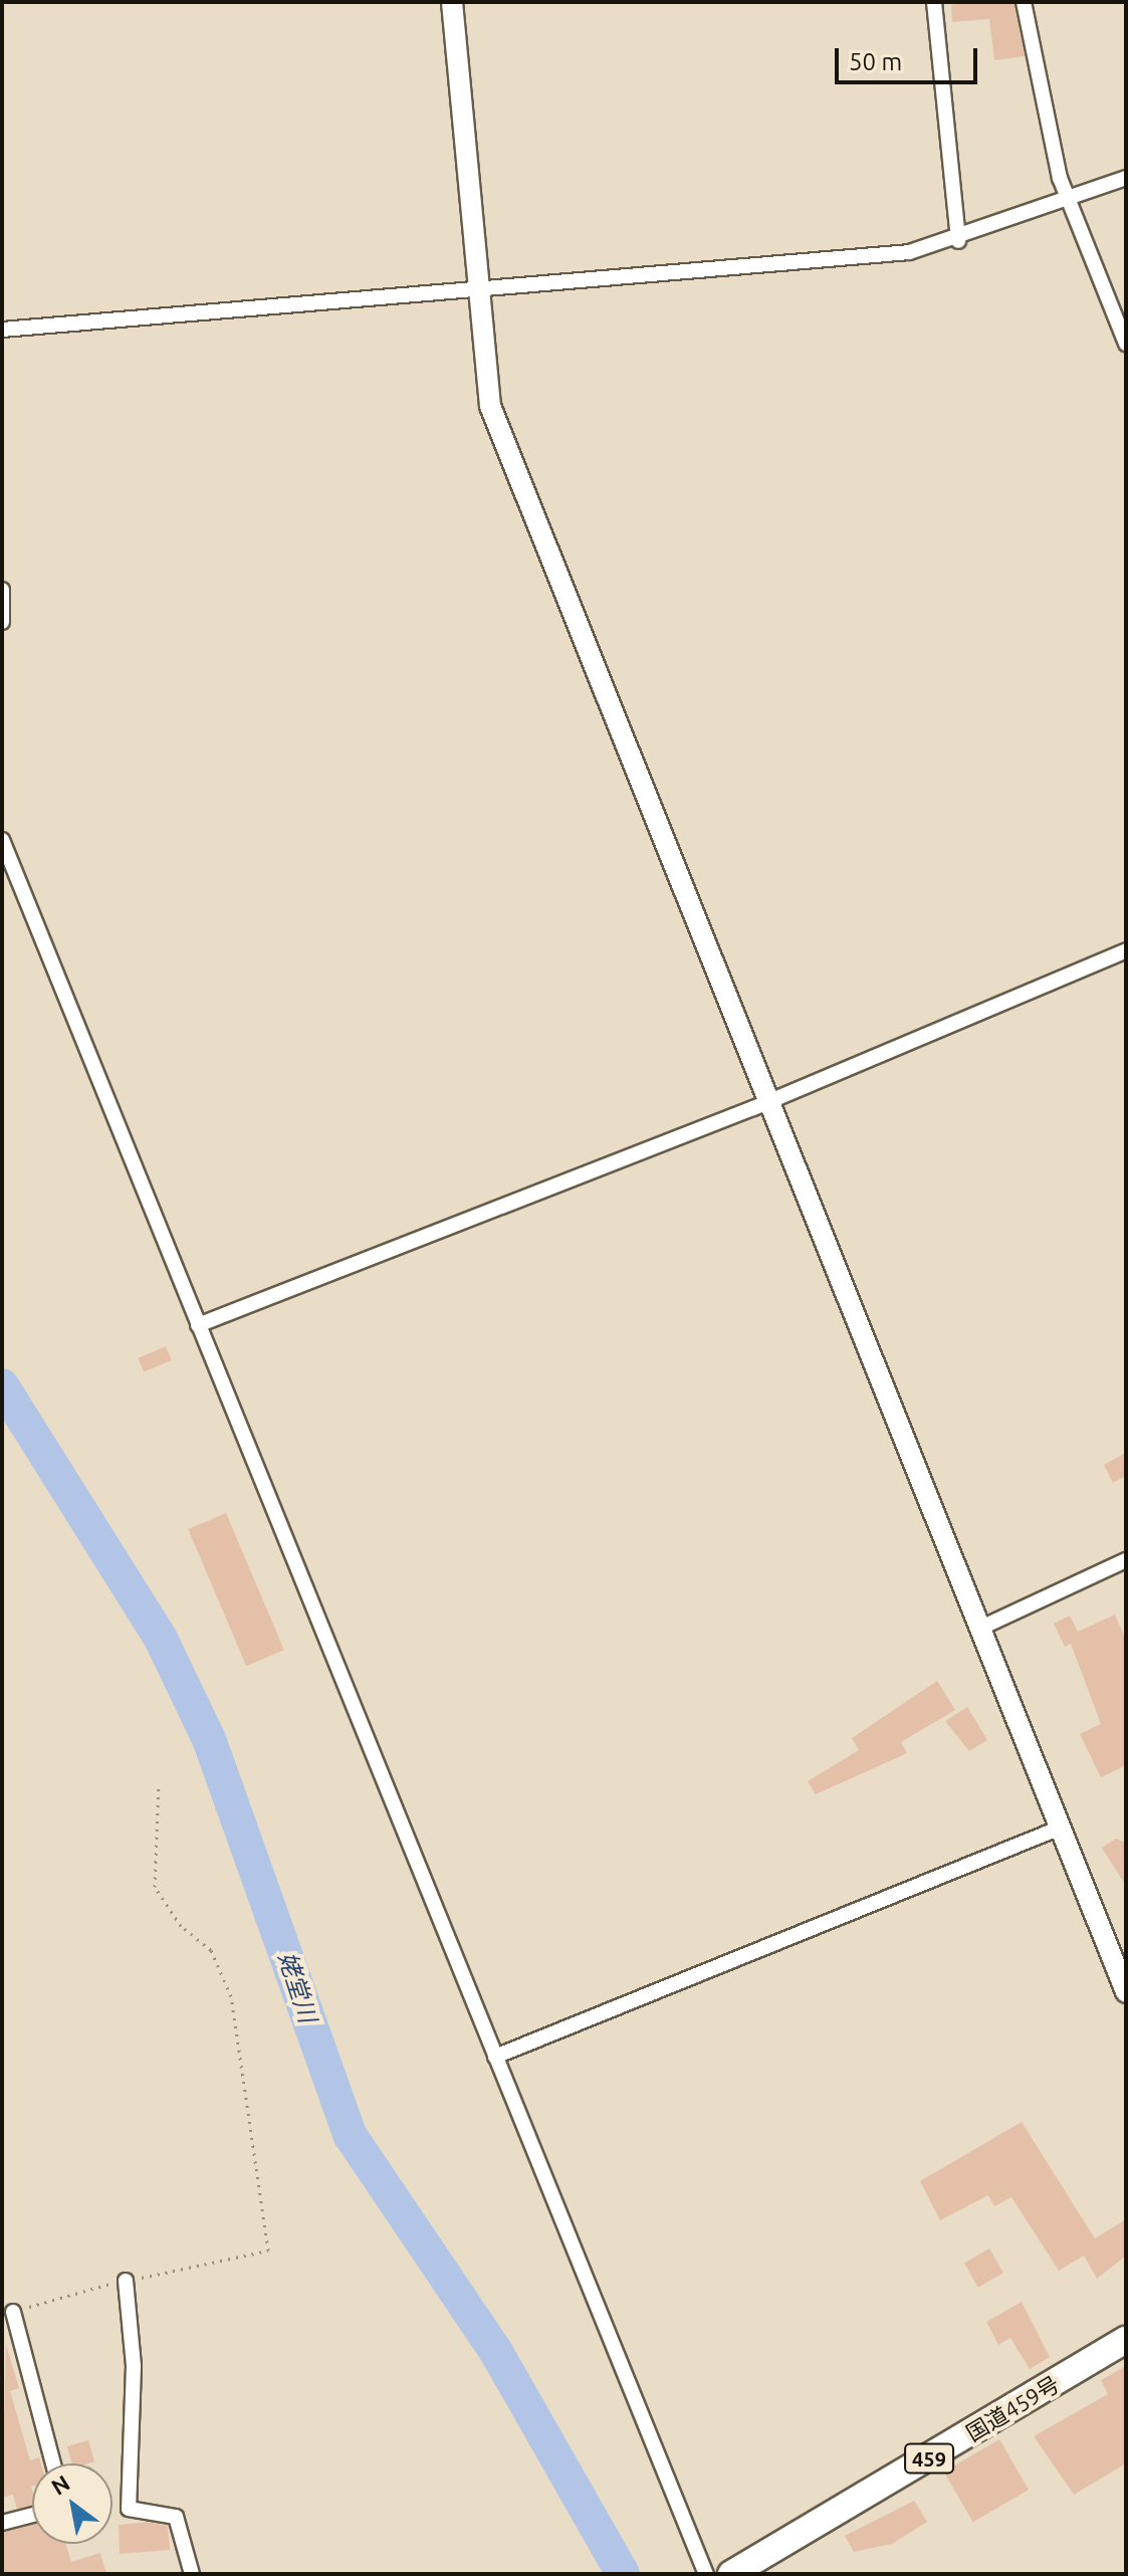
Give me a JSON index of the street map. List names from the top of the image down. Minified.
{"streets":{"highway":["国道459号","459"]},"water":["姥堂川"],"scale_bar":"50 m","north":"top left"}
